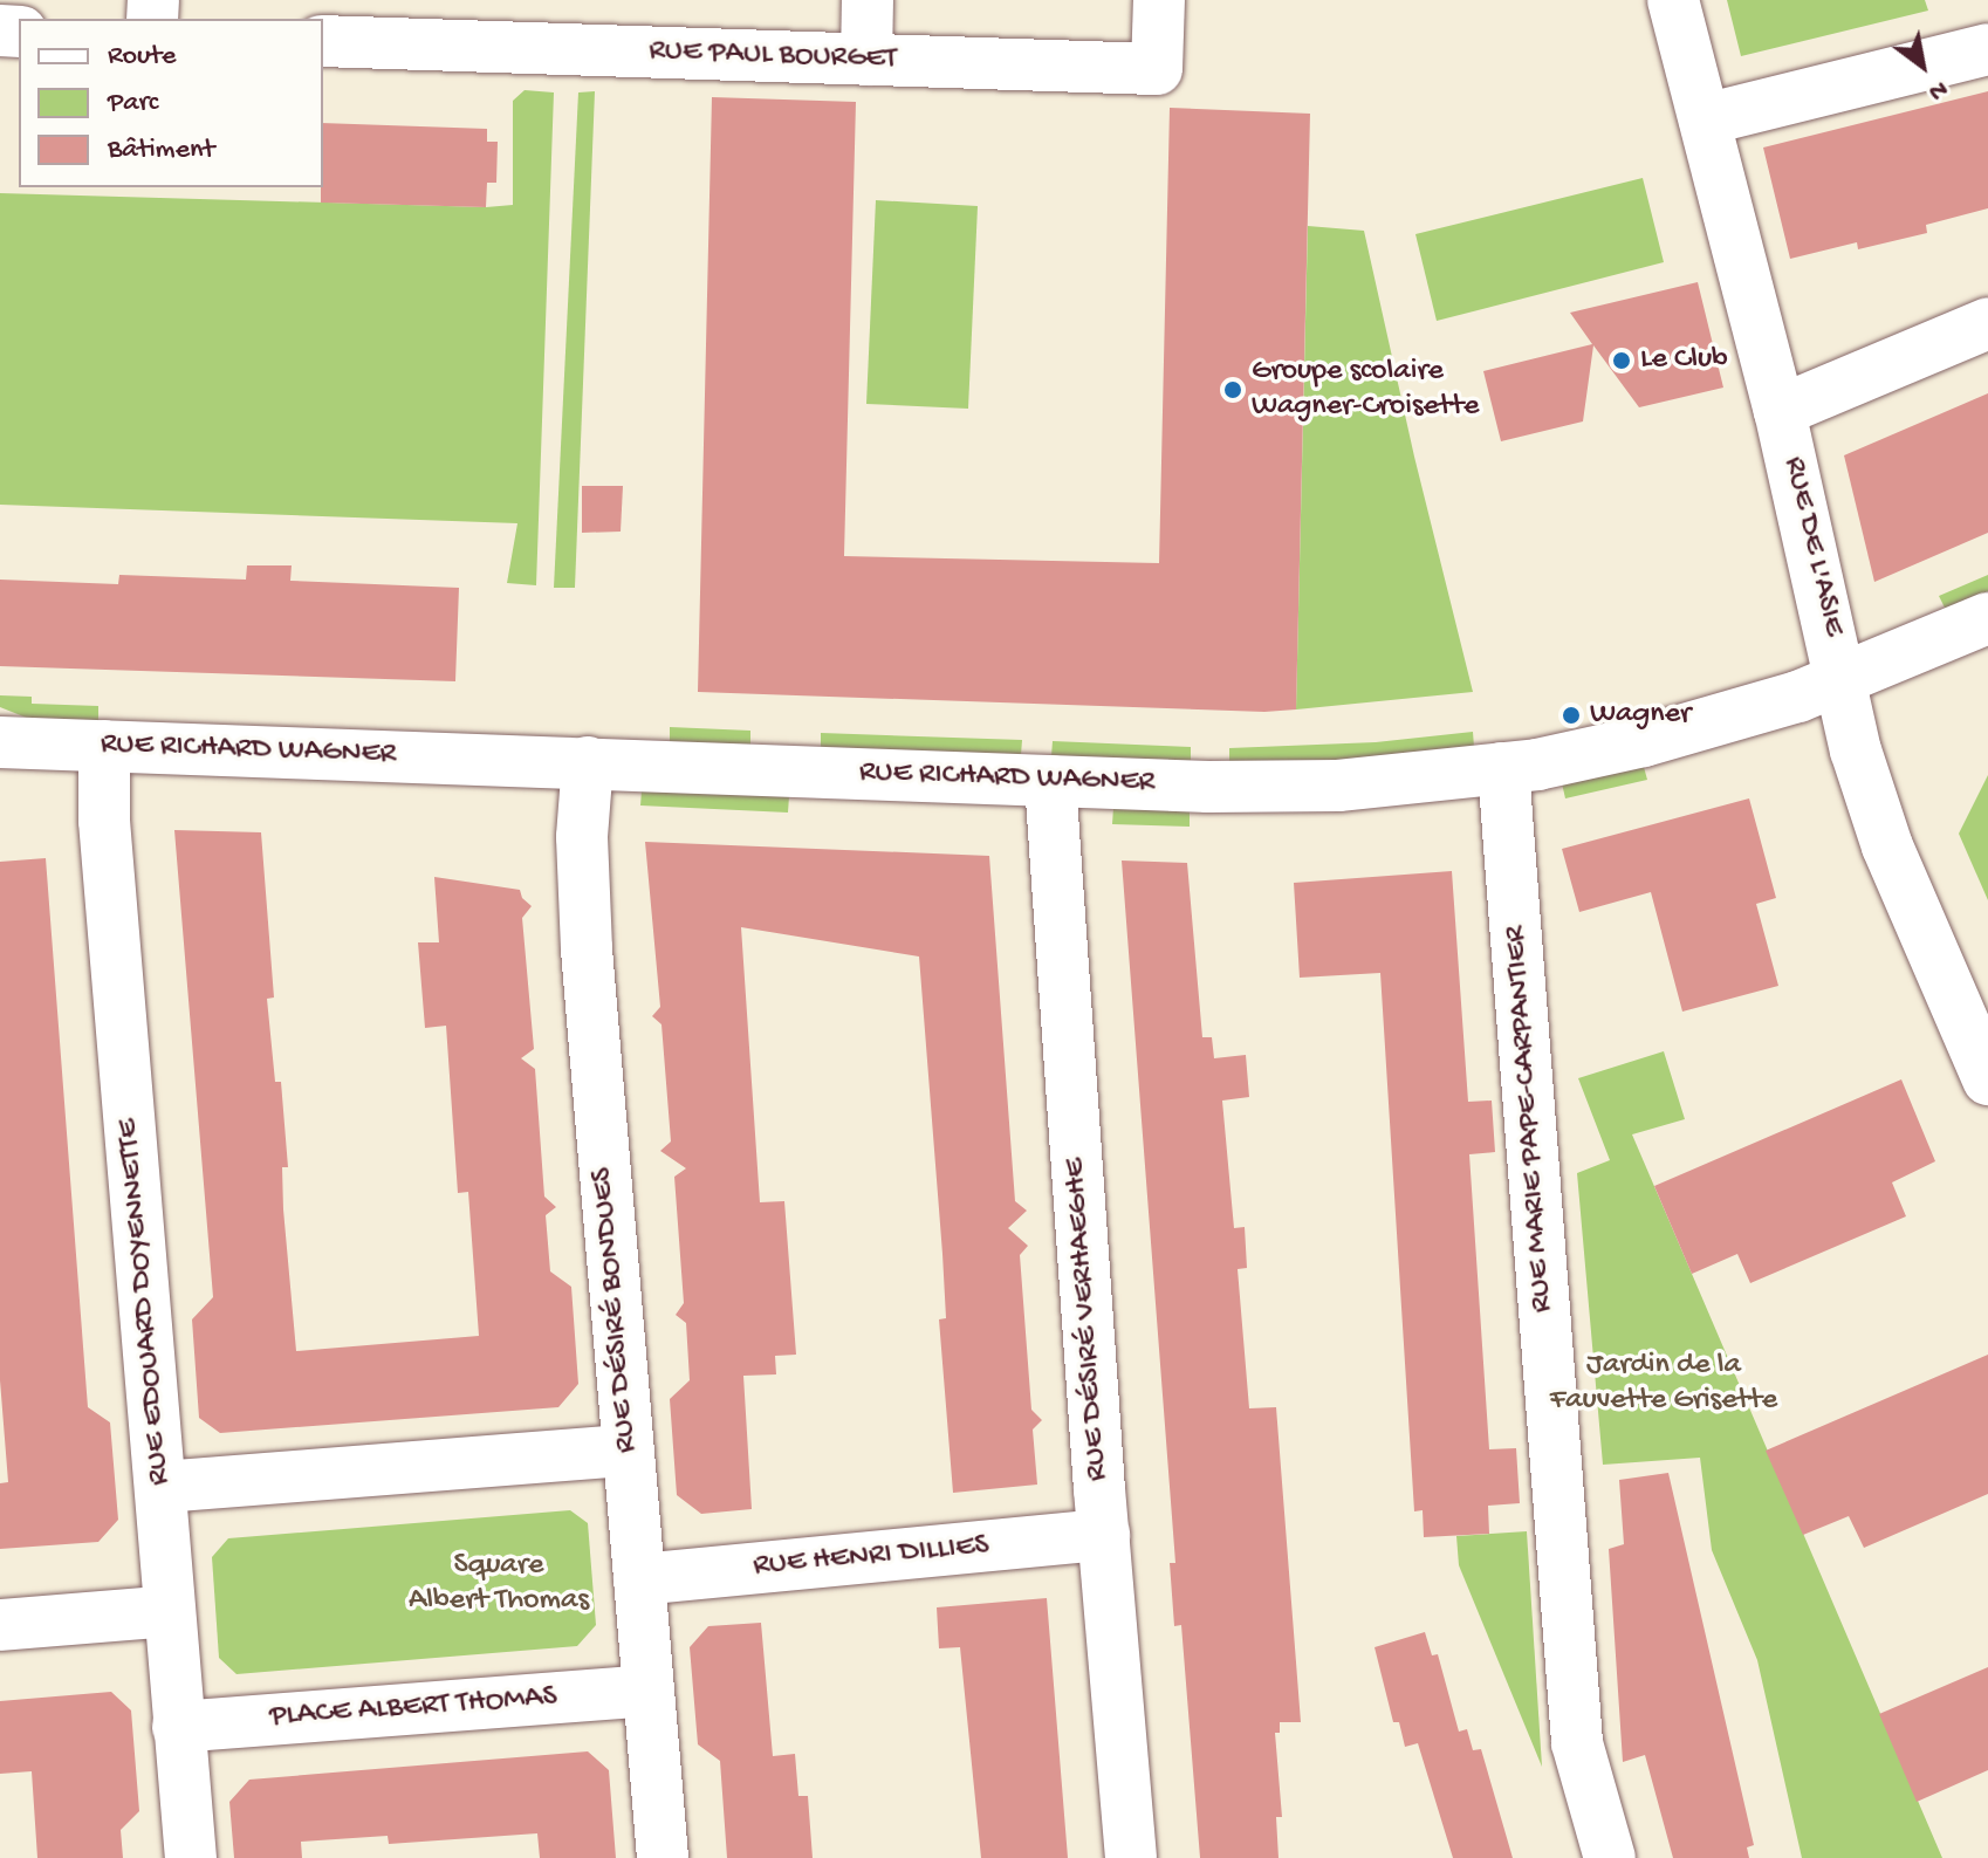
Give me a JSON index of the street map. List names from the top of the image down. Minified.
{"streets":{"street":["RUE PAUL BOURGET","RUE DE L'ASIE","RUE RICHARD WAGNER","RUE MARIE PAPE-CARPANTIER","RUE EDOUARD DOYENNETTE","RUE DÉSIRÉ BONDUES","RUE DÉSIRÉ VERHAEGHE","RUE HENRI DILLIES","PLACE ALBERT THOMAS"]},"crossings":[["RUE DE L'ASIE","RUE RICHARD WAGNER"],["RUE RICHARD WAGNER","RUE MARIE PAPE-CARPANTIER"],["RUE RICHARD WAGNER","RUE EDOUARD DOYENNETTE"],["RUE RICHARD WAGNER","RUE DÉSIRÉ BONDUES"],["RUE RICHARD WAGNER","RUE DÉSIRÉ VERHAEGHE"],["RUE EDOUARD DOYENNETTE","PLACE ALBERT THOMAS"],["RUE DÉSIRÉ BONDUES","RUE HENRI DILLIES"],["RUE DÉSIRÉ BONDUES","PLACE ALBERT THOMAS"],["RUE DÉSIRÉ VERHAEGHE","RUE HENRI DILLIES"]],"parks":["Jardin de la Fauvette Grisette","Square Albert Thomas"],"places":["Le Club","Groupe scolaire Wagner-Croisette","Wagner"],"legend":["Route","Parc","Bâtiment"],"north":"bottom right"}
